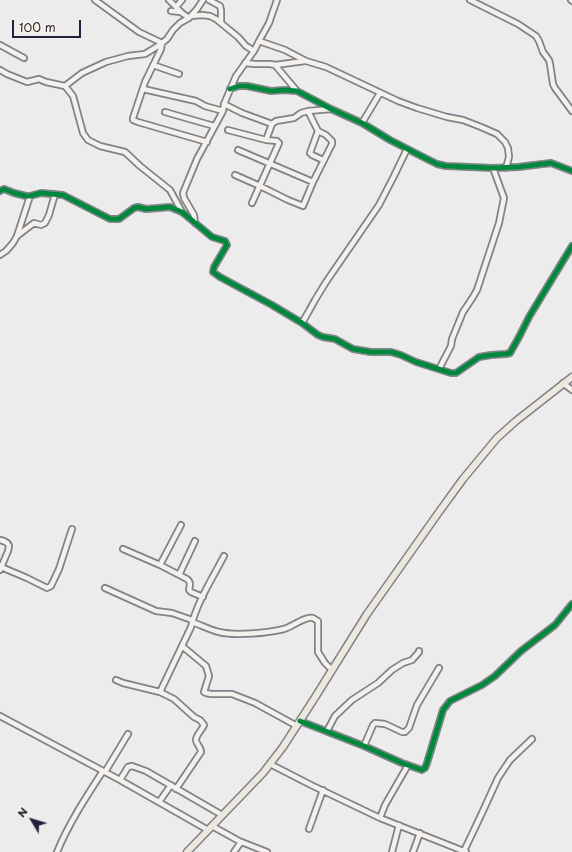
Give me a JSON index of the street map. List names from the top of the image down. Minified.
{"scale_bar":"100 m","north":"top left"}
